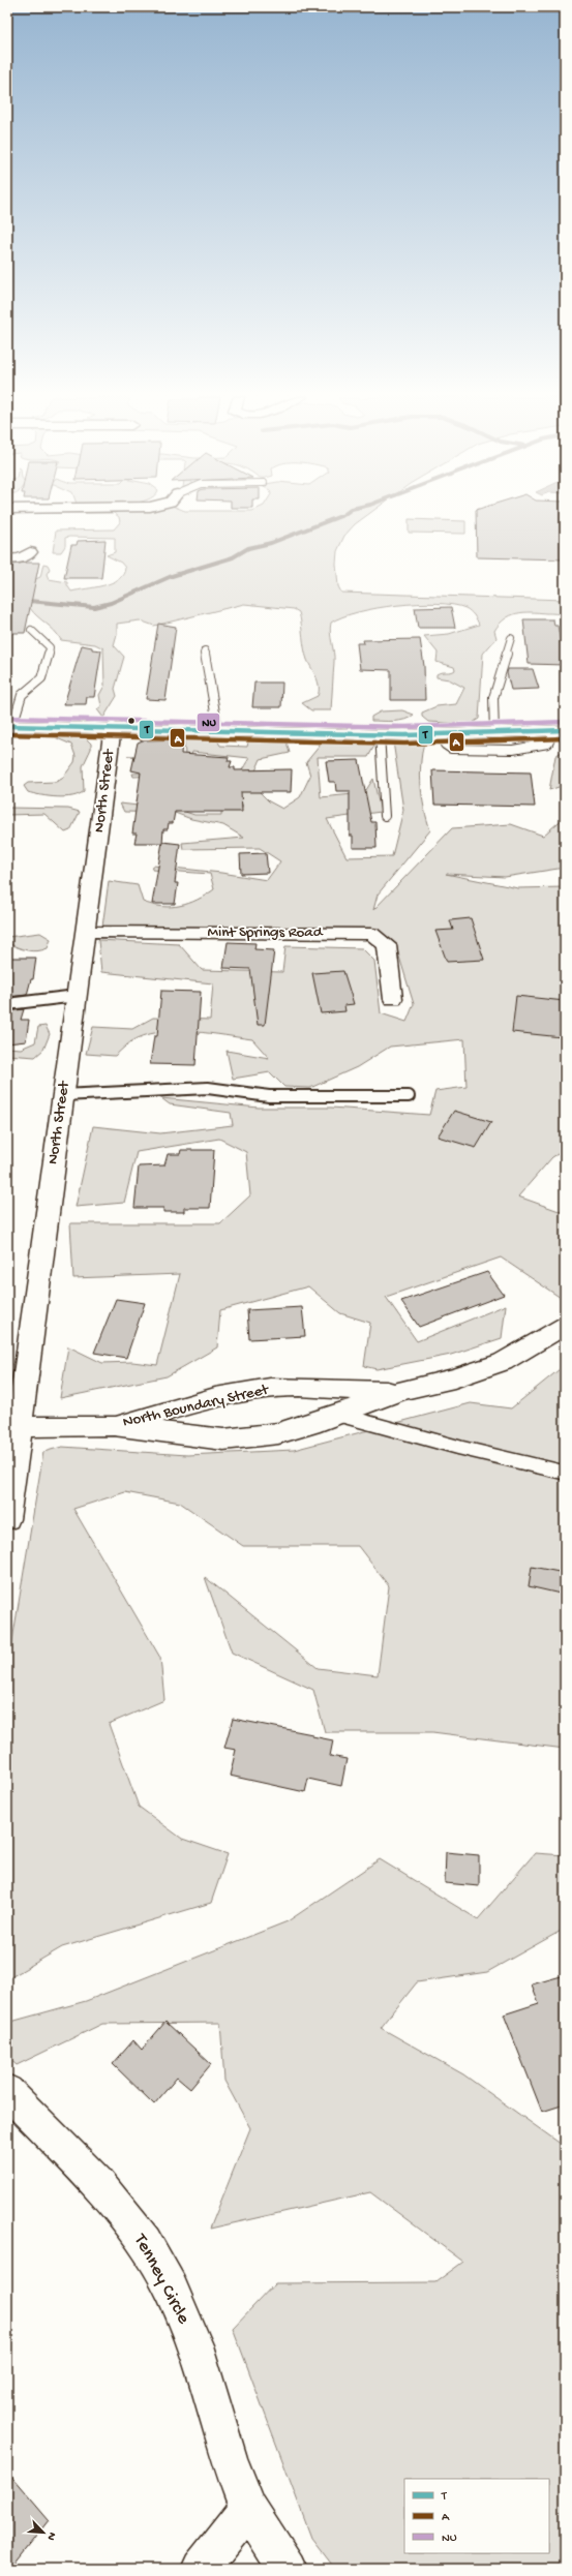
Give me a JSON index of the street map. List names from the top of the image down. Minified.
{"streets":{"street":["North Street","Mint Springs Road","North Boundary Street","Tenney Circle"]},"crossings":[["North Street","Mint Springs Road"],["North Street","North Boundary Street"]],"lines":["transit line NU","transit line T","transit line A"],"legend":["T","A","NU"],"north":"bottom right"}
